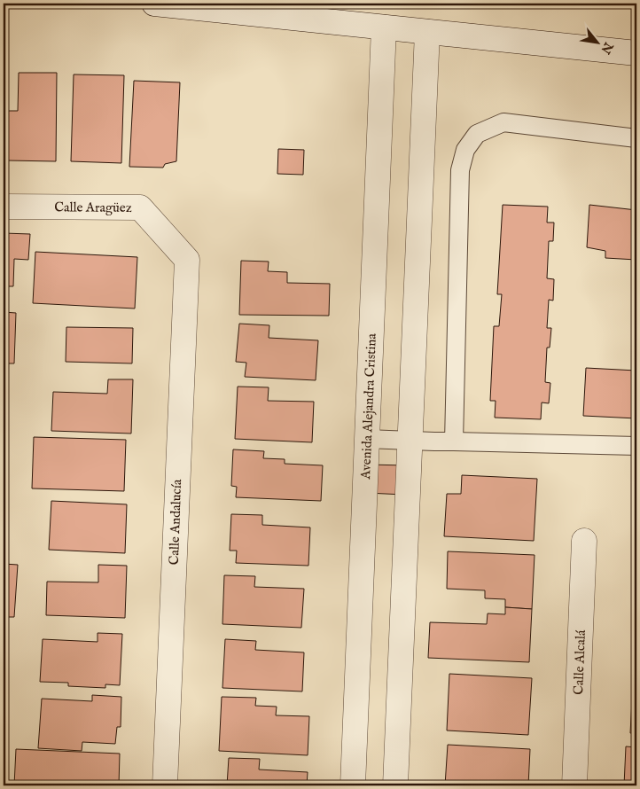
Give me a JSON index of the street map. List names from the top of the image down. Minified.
{"streets":{"street":["Calle Aragüez","Avenida Alejandra Cristina","Calle Andalucía","Calle Alcalá"]},"crossings":[["Calle Aragüez","Calle Andalucía"]],"north":"bottom right"}
